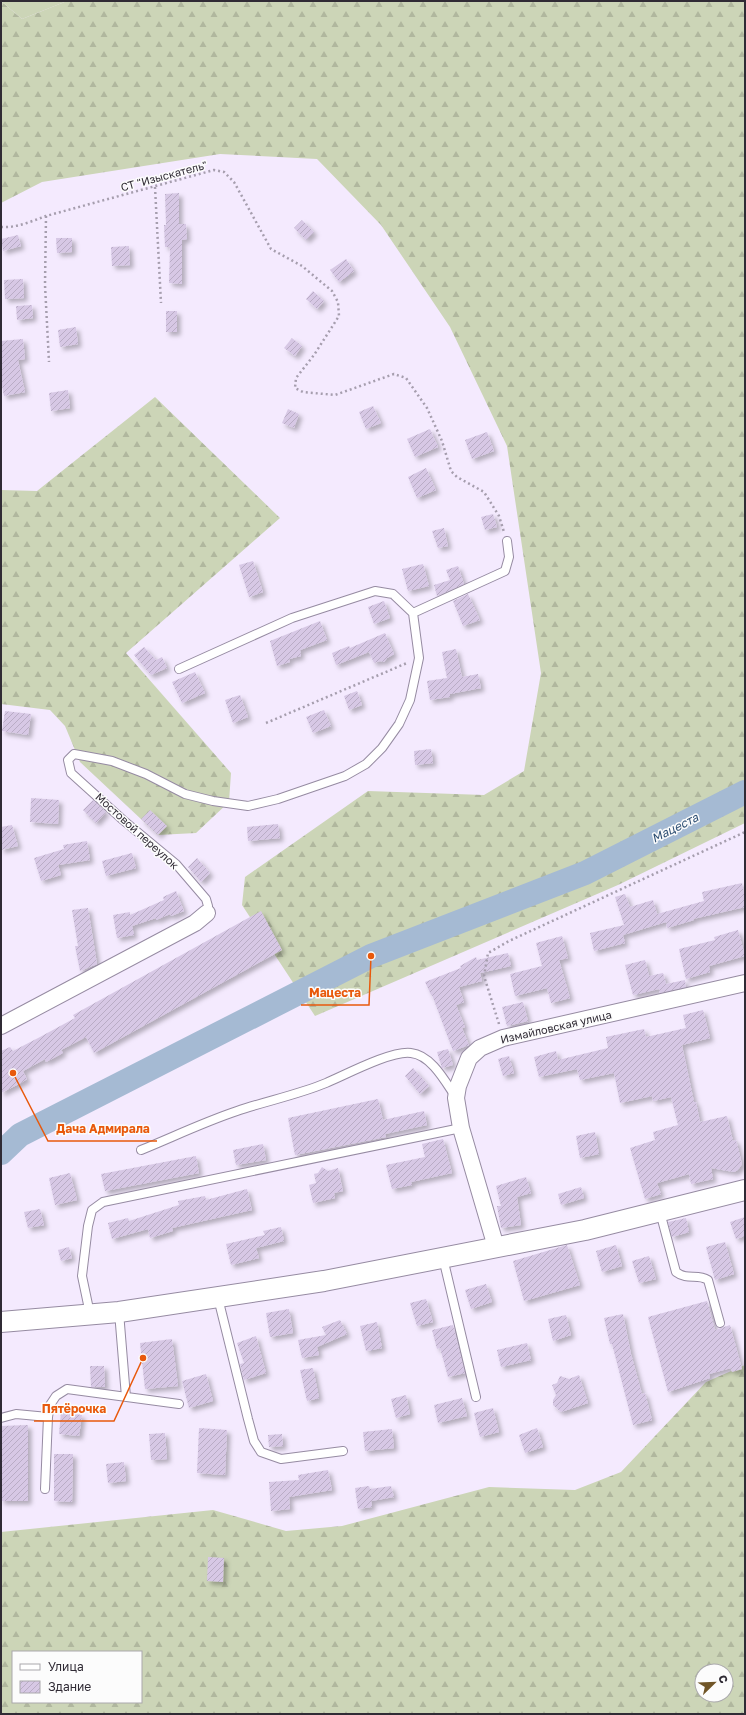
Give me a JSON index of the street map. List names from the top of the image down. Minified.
{"streets":{"street":["Мостовой переулок","Измайловская улица"],"path":["СТ \"Изыскатель\""]},"water":["Мацеста"],"places":["Мацеста","Дача Адмирала","Пятёрочка"],"legend":["Улица","Здание"],"north":"top right"}
